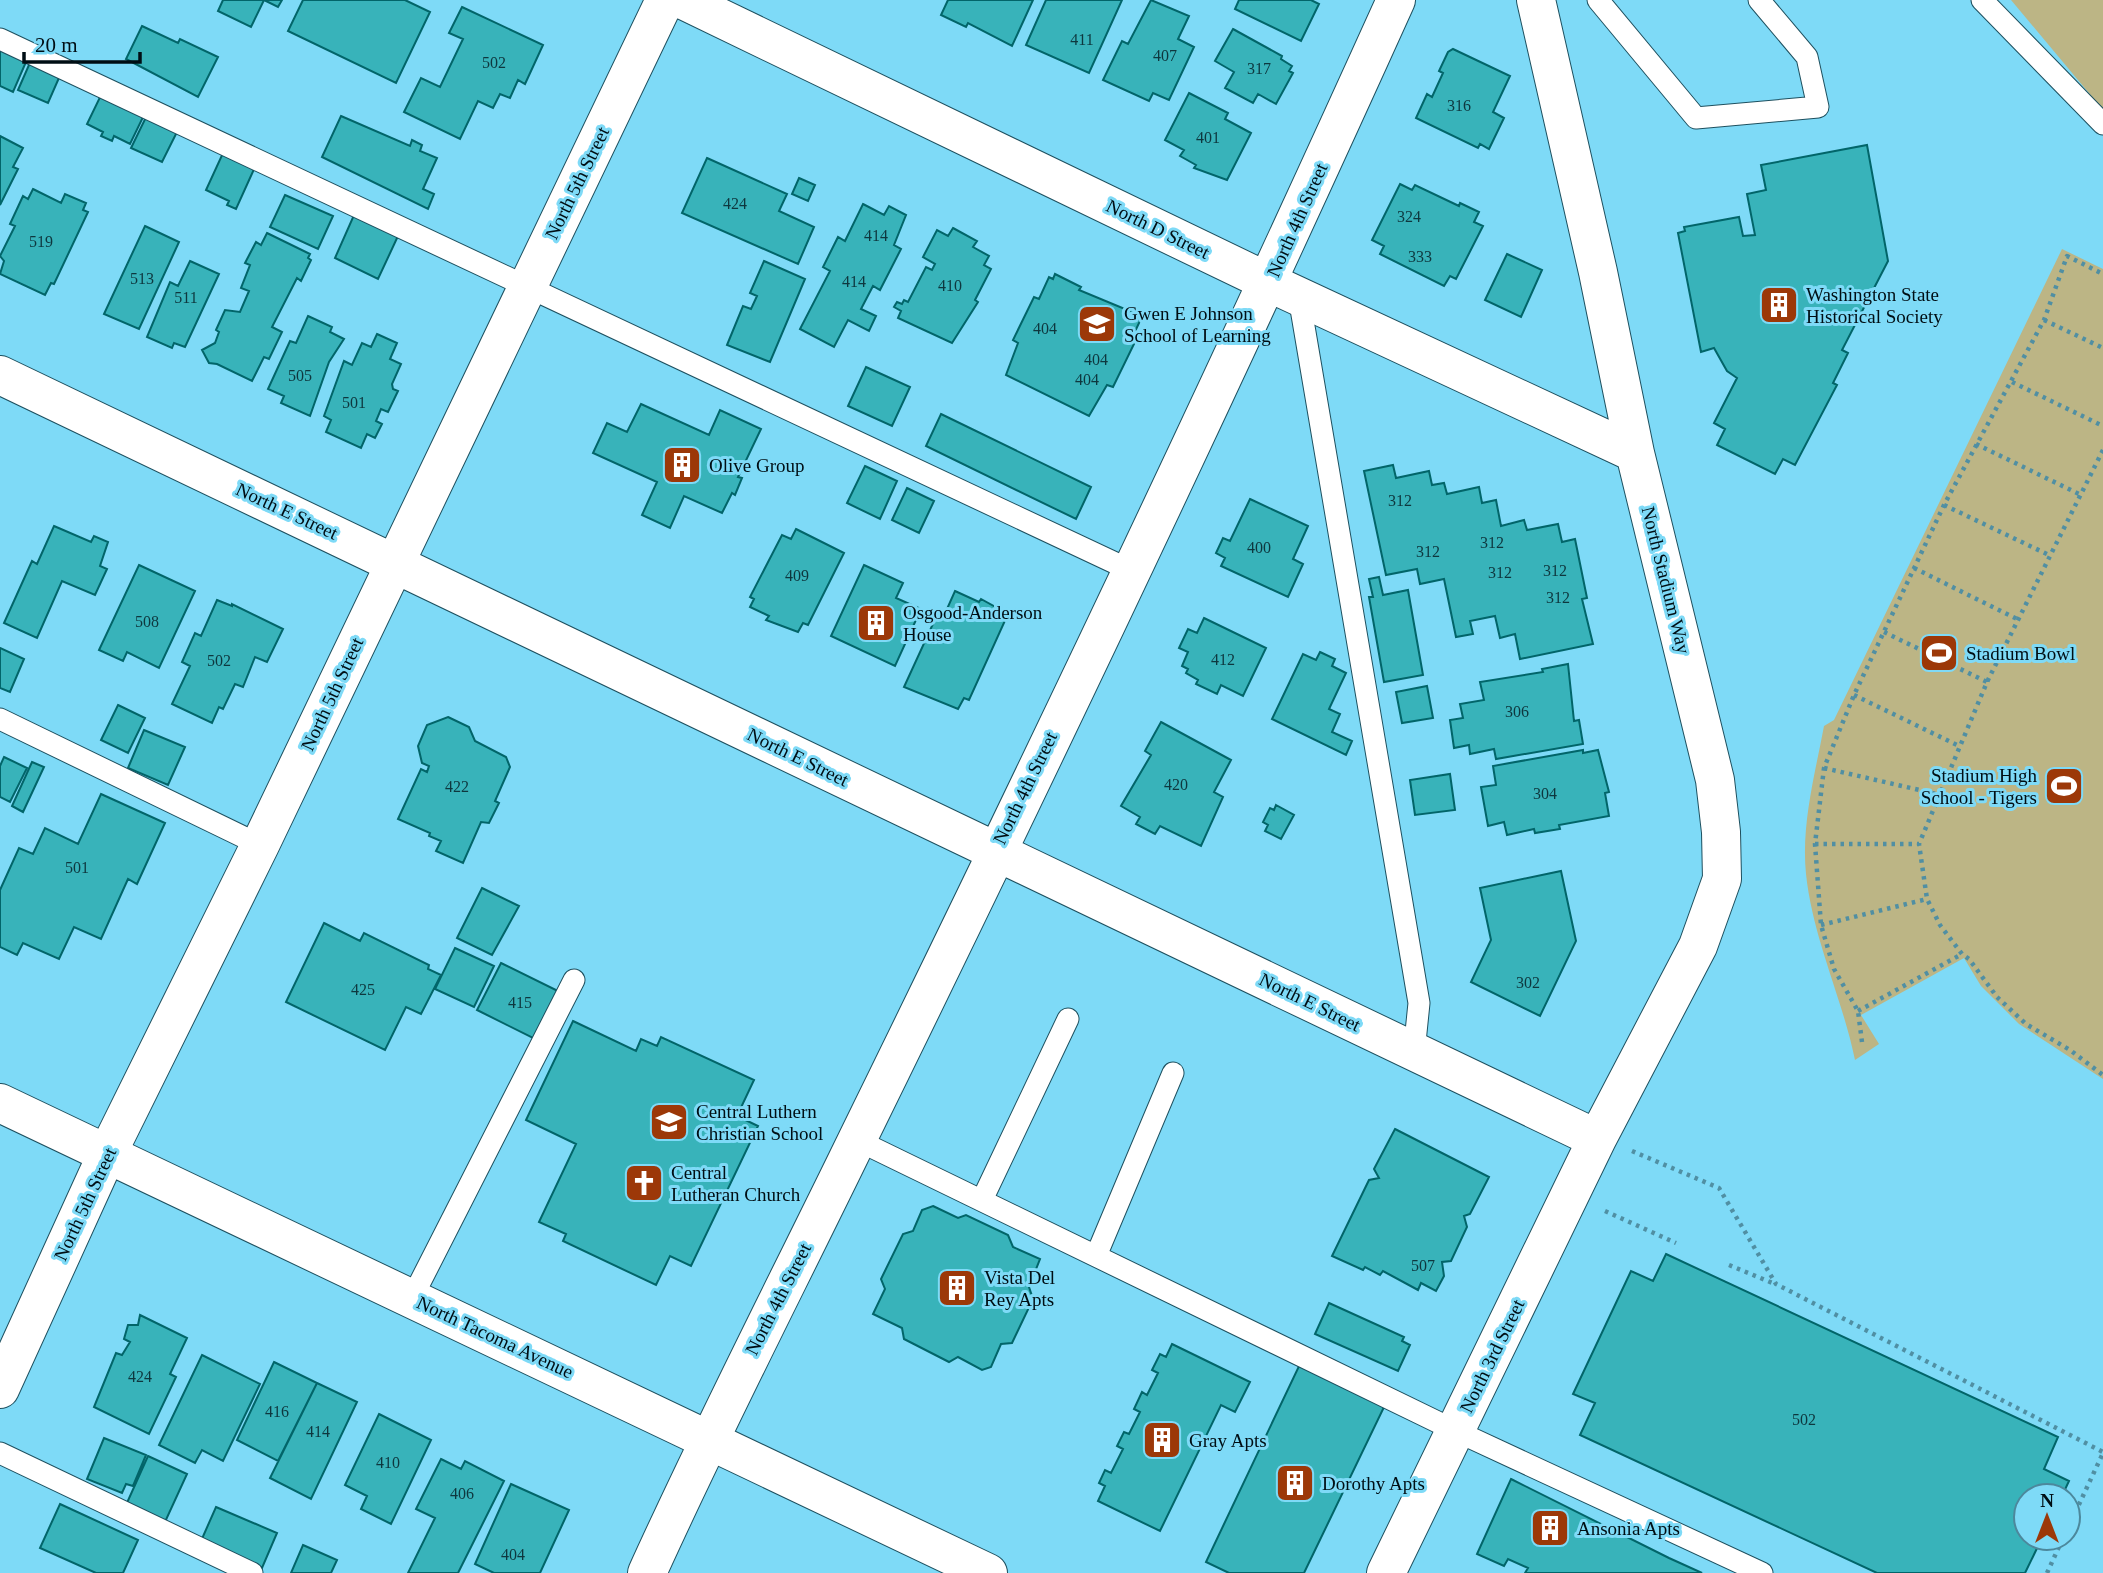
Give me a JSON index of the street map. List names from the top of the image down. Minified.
{"streets":{"street":["North 5th Street","North 4th Street","North D Street","North E Street","North Stadium Way","North Tacoma Avenue","North 3rd Street"]},"crossings":[["North 5th Street","North E Street"],["North 5th Street","North Tacoma Avenue"],["North 4th Street","North D Street"],["North 4th Street","North E Street"],["North 4th Street","North Tacoma Avenue"],["North D Street","North Stadium Way"],["North E Street","North Stadium Way"],["North E Street","North 3rd Street"],["North Stadium Way","North 3rd Street"]],"places":{"building":["Washington State Historical Society","Olive Group","Osgood-Anderson House","Vista Del Rey Apts","Gray Apts","Dorothy Apts","Ansonia Apts"],"school or university":["Gwen E Johnson School of Learning","Central Luthern Christian School"],"sports":["Stadium Bowl","Stadium High School - Tigers"],"church":["Central Lutheran Church"]},"house_numbers":["411","407","502","317","316","401","424","324","414","519","333","513","414","410","511","404","404","505","404","501","312","312","400","312","312","312","409","312","508","412","502","306","420","422","304","501","302","425","415","507","424","416","502","414","410","406","404"],"scale_bar":"20 m","north":"top"}
